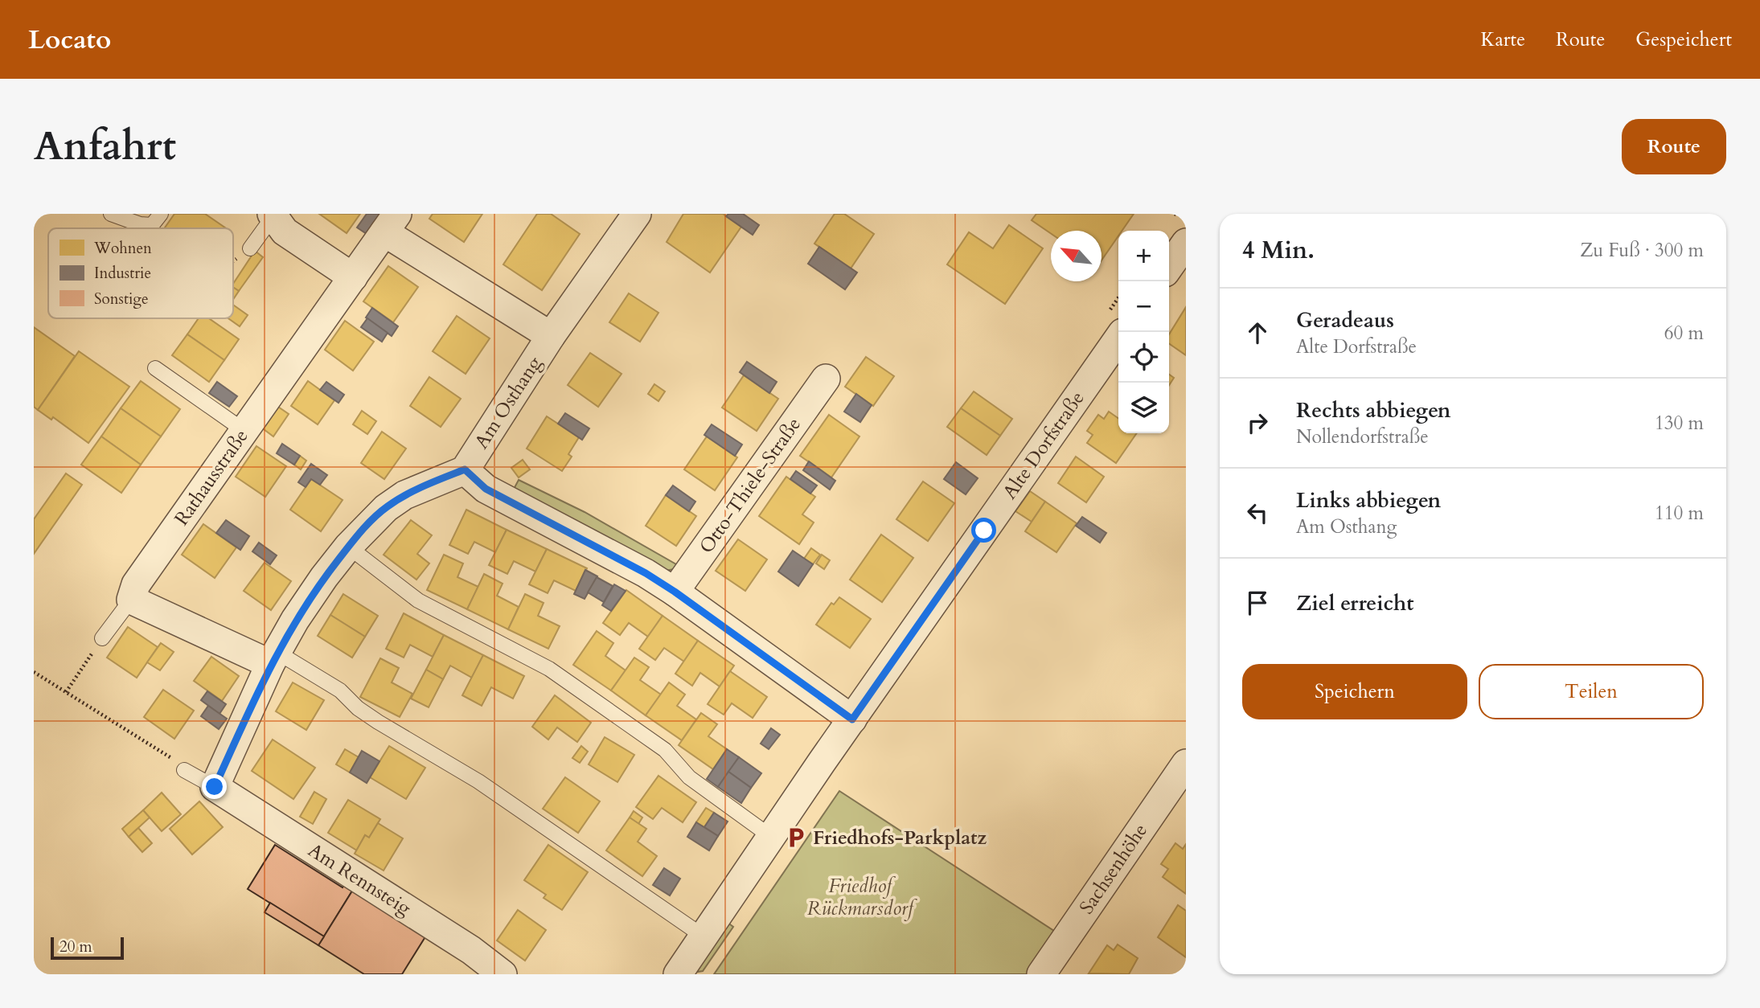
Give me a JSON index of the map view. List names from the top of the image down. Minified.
{"streets":{"street":["Am Osthang","Alte Dorfstraße","Rathausstraße","Otto-Thiele-Straße","Sachsenhöhe","Am Rennsteig"]},"crossings":[["Am Osthang","Rathausstraße"],["Am Osthang","Am Rennsteig"]],"parks":["Friedhof Rückmarsdorf"],"places":{"parking":["Friedhofs-Parkplatz"]},"legend":["Wohnen","Industrie","Sonstige"],"scale_bar":"20 m","north":"top left","page":{"header":"Locato","nav":["Karte","Route","Gespeichert"],"buttons":["Route",["Speichern","Teilen"]],"title":"Anfahrt","heading":["4 Min.","Zu Fuß · 300 m"],"map_buttons":["+","−"],"list":[["Geradeaus","Alte Dorfstraße","60 m"],["Rechts abbiegen","Nollendorfstraße","130 m"],["Links abbiegen","Am Osthang","110 m"],"Ziel erreicht"],"scale":"20 m"}}
